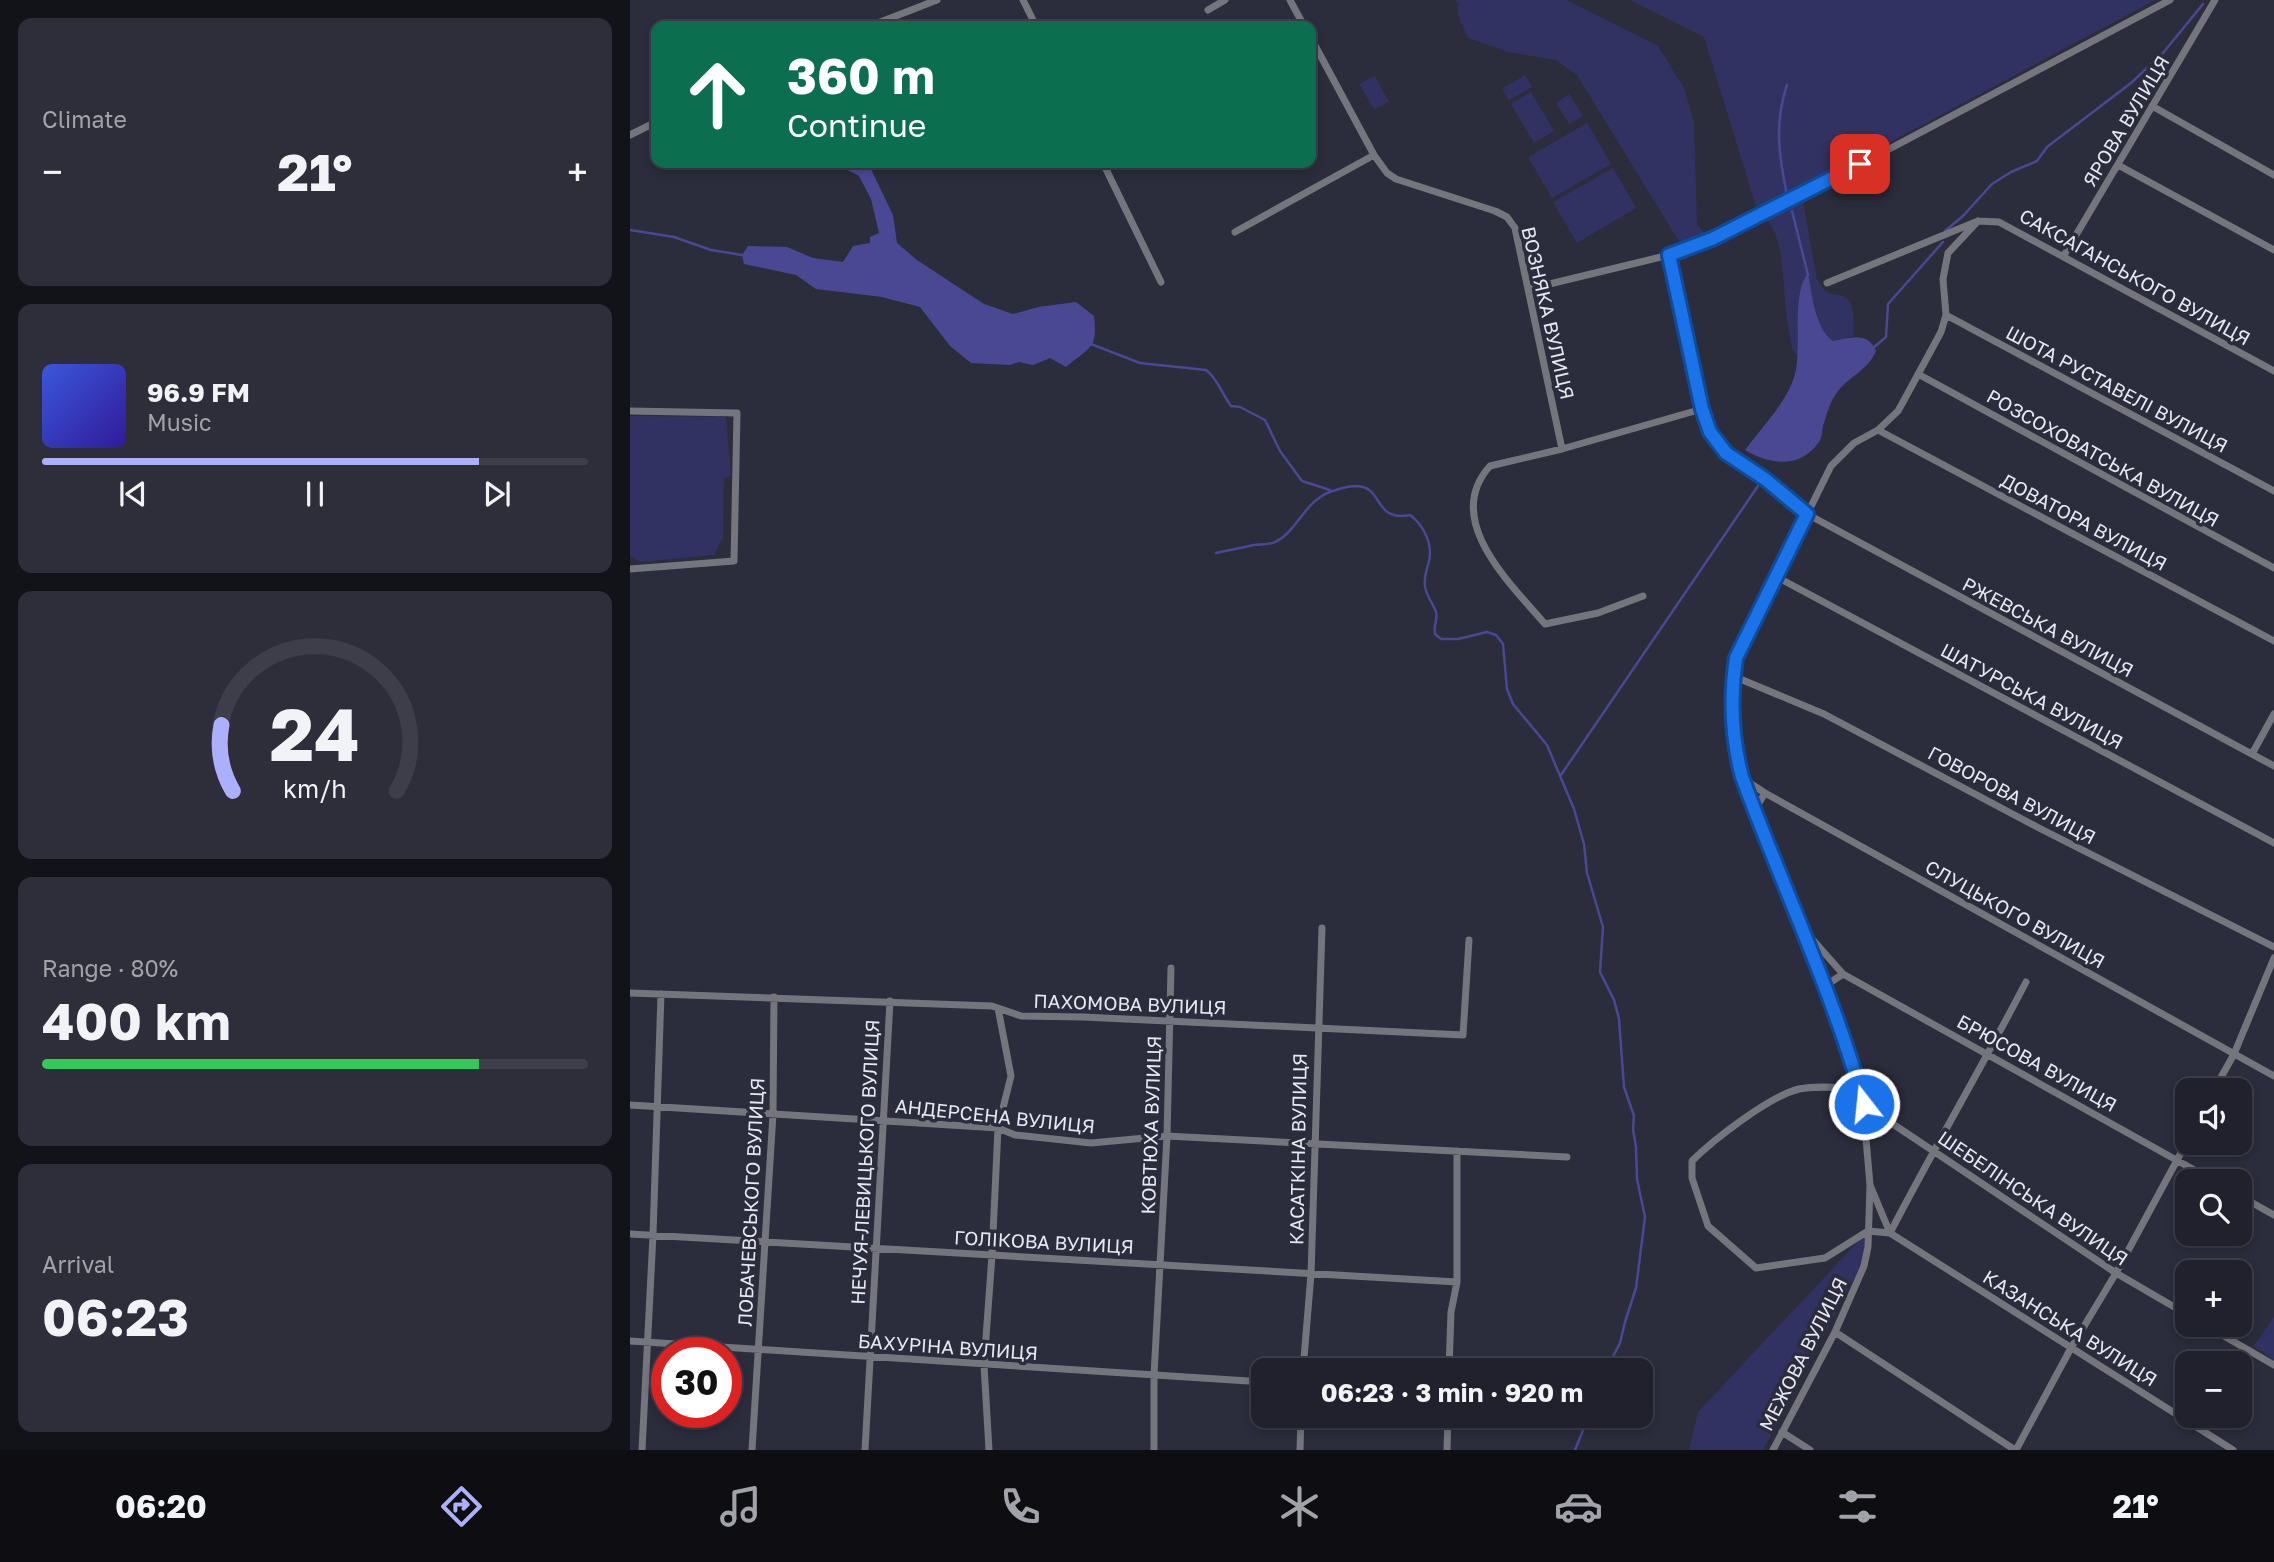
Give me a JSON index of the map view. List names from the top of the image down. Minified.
{"streets":{"street":["ЯРОВА ВУЛИЦЯ","САКСАГАНСЬКОГО ВУЛИЦЯ","ВОЗНЯКА ВУЛИЦЯ","ШОТА РУСТАВЕЛІ ВУЛИЦЯ","РОЗСОХОВАТСЬКА ВУЛИЦЯ","ДОВАТОРА ВУЛИЦЯ","РЖЕВСЬКА ВУЛИЦЯ","ШАТУРСЬКА ВУЛИЦЯ","ГОВОРОВА ВУЛИЦЯ","СЛУЦЬКОГО ВУЛИЦЯ","ПАХОМОВА ВУЛИЦЯ","БРЮСОВА ВУЛИЦЯ","АНДЕРСЕНА ВУЛИЦЯ","КОВТЮХА ВУЛИЦЯ","КАСАТКІНА ВУЛИЦЯ","НЕЧУЯ-ЛЕВИЦЬКОГО ВУЛИЦЯ","ШЕБЕЛІНСЬКА ВУЛИЦЯ","ЛОБАЧЕВСЬКОГО ВУЛИЦЯ","ГОЛІКОВА ВУЛИЦЯ","КАЗАНСЬКА ВУЛИЦЯ","БАХУРІНА ВУЛИЦЯ","МЕЖОВА ВУЛИЦЯ"]},"crossings":[["ЯРОВА ВУЛИЦЯ","САКСАГАНСЬКОГО ВУЛИЦЯ"],["ПАХОМОВА ВУЛИЦЯ","КОВТЮХА ВУЛИЦЯ"],["ПАХОМОВА ВУЛИЦЯ","КАСАТКІНА ВУЛИЦЯ"],["ПАХОМОВА ВУЛИЦЯ","НЕЧУЯ-ЛЕВИЦЬКОГО ВУЛИЦЯ"],["ПАХОМОВА ВУЛИЦЯ","ЛОБАЧЕВСЬКОГО ВУЛИЦЯ"],["АНДЕРСЕНА ВУЛИЦЯ","КОВТЮХА ВУЛИЦЯ"],["АНДЕРСЕНА ВУЛИЦЯ","КАСАТКІНА ВУЛИЦЯ"],["АНДЕРСЕНА ВУЛИЦЯ","НЕЧУЯ-ЛЕВИЦЬКОГО ВУЛИЦЯ"],["АНДЕРСЕНА ВУЛИЦЯ","ЛОБАЧЕВСЬКОГО ВУЛИЦЯ"],["КОВТЮХА ВУЛИЦЯ","ГОЛІКОВА ВУЛИЦЯ"],["КОВТЮХА ВУЛИЦЯ","БАХУРІНА ВУЛИЦЯ"],["КАСАТКІНА ВУЛИЦЯ","ГОЛІКОВА ВУЛИЦЯ"],["НЕЧУЯ-ЛЕВИЦЬКОГО ВУЛИЦЯ","ГОЛІКОВА ВУЛИЦЯ"],["НЕЧУЯ-ЛЕВИЦЬКОГО ВУЛИЦЯ","БАХУРІНА ВУЛИЦЯ"],["ШЕБЕЛІНСЬКА ВУЛИЦЯ","КАЗАНСЬКА ВУЛИЦЯ"],["ШЕБЕЛІНСЬКА ВУЛИЦЯ","МЕЖОВА ВУЛИЦЯ"],["ЛОБАЧЕВСЬКОГО ВУЛИЦЯ","ГОЛІКОВА ВУЛИЦЯ"],["ЛОБАЧЕВСЬКОГО ВУЛИЦЯ","БАХУРІНА ВУЛИЦЯ"],["КАЗАНСЬКА ВУЛИЦЯ","МЕЖОВА ВУЛИЦЯ"]],"page":{"tile":["Climate",["Range · 80%","400 km"],["Arrival","06:23"]],"turn":["360 m","Continue"],"heat":["−","21°","+"],"song":["96.9 FM","Music"],"map_buttons":["+","−"],"limit":"30","trip":"06:23 · 3 min · 920 m","tabs":["06:20","21°"],"gauge":["24","km/h"]}}
